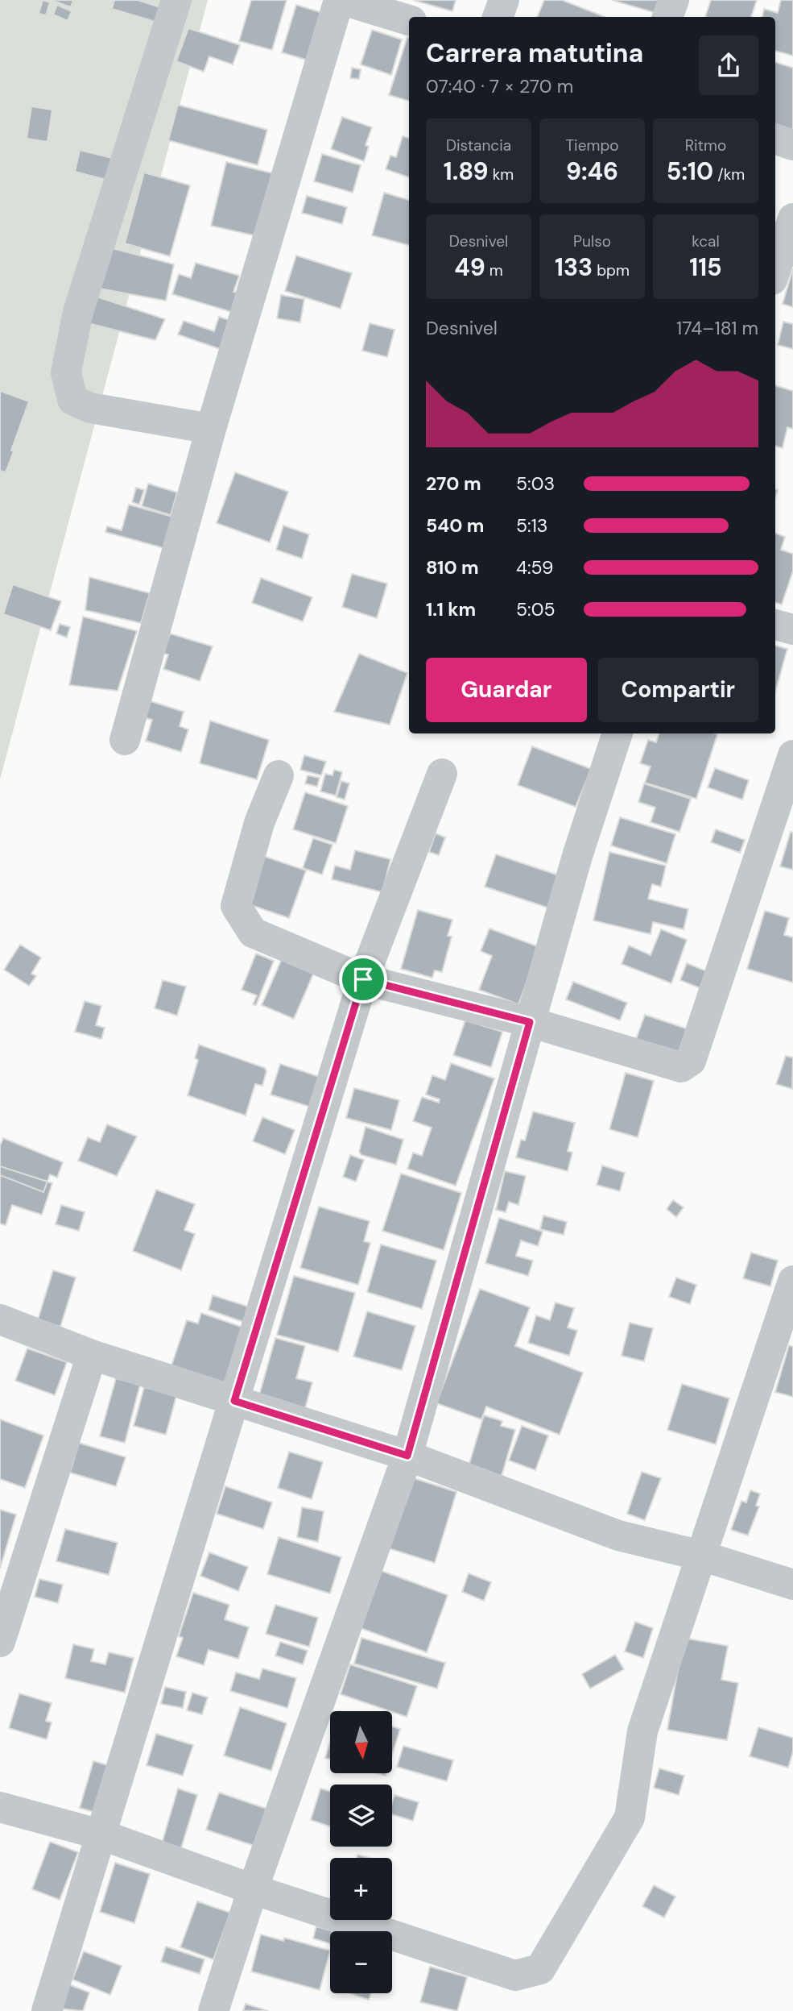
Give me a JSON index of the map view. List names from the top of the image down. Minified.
{"north":"bottom","page":{"heading":["Carrera matutina","07:40 · 7 × 270 m"],"stats":[["Distancia","1.89 km"],["Tiempo","9:46"],["Ritmo","5:10 /km"],["Desnivel","49 m"],["Pulso","133 bpm"],["kcal","115"]],"chart":["Desnivel","174–181 m"],"list":[{"name":"270 m","note":"5:03"},{"name":"540 m","note":"5:13"},{"name":"810 m","note":"4:59"},{"name":"1.1 km","note":"5:05"}],"buttons":["Guardar","Compartir"],"map_buttons":["+","−"]}}
